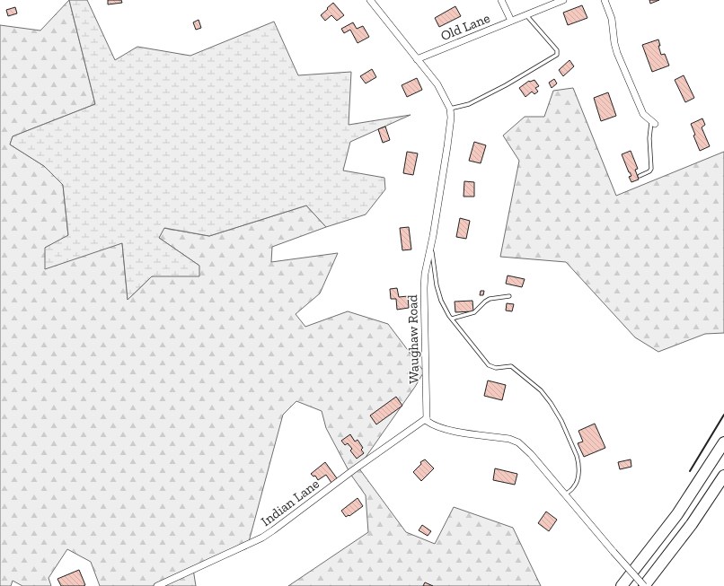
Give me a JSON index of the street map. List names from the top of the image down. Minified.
{"streets":{"street":["Old Lane","Waughaw Road","Indian Lane"]},"crossings":[["Old Lane","Waughaw Road"],["Waughaw Road","Indian Lane"]]}
